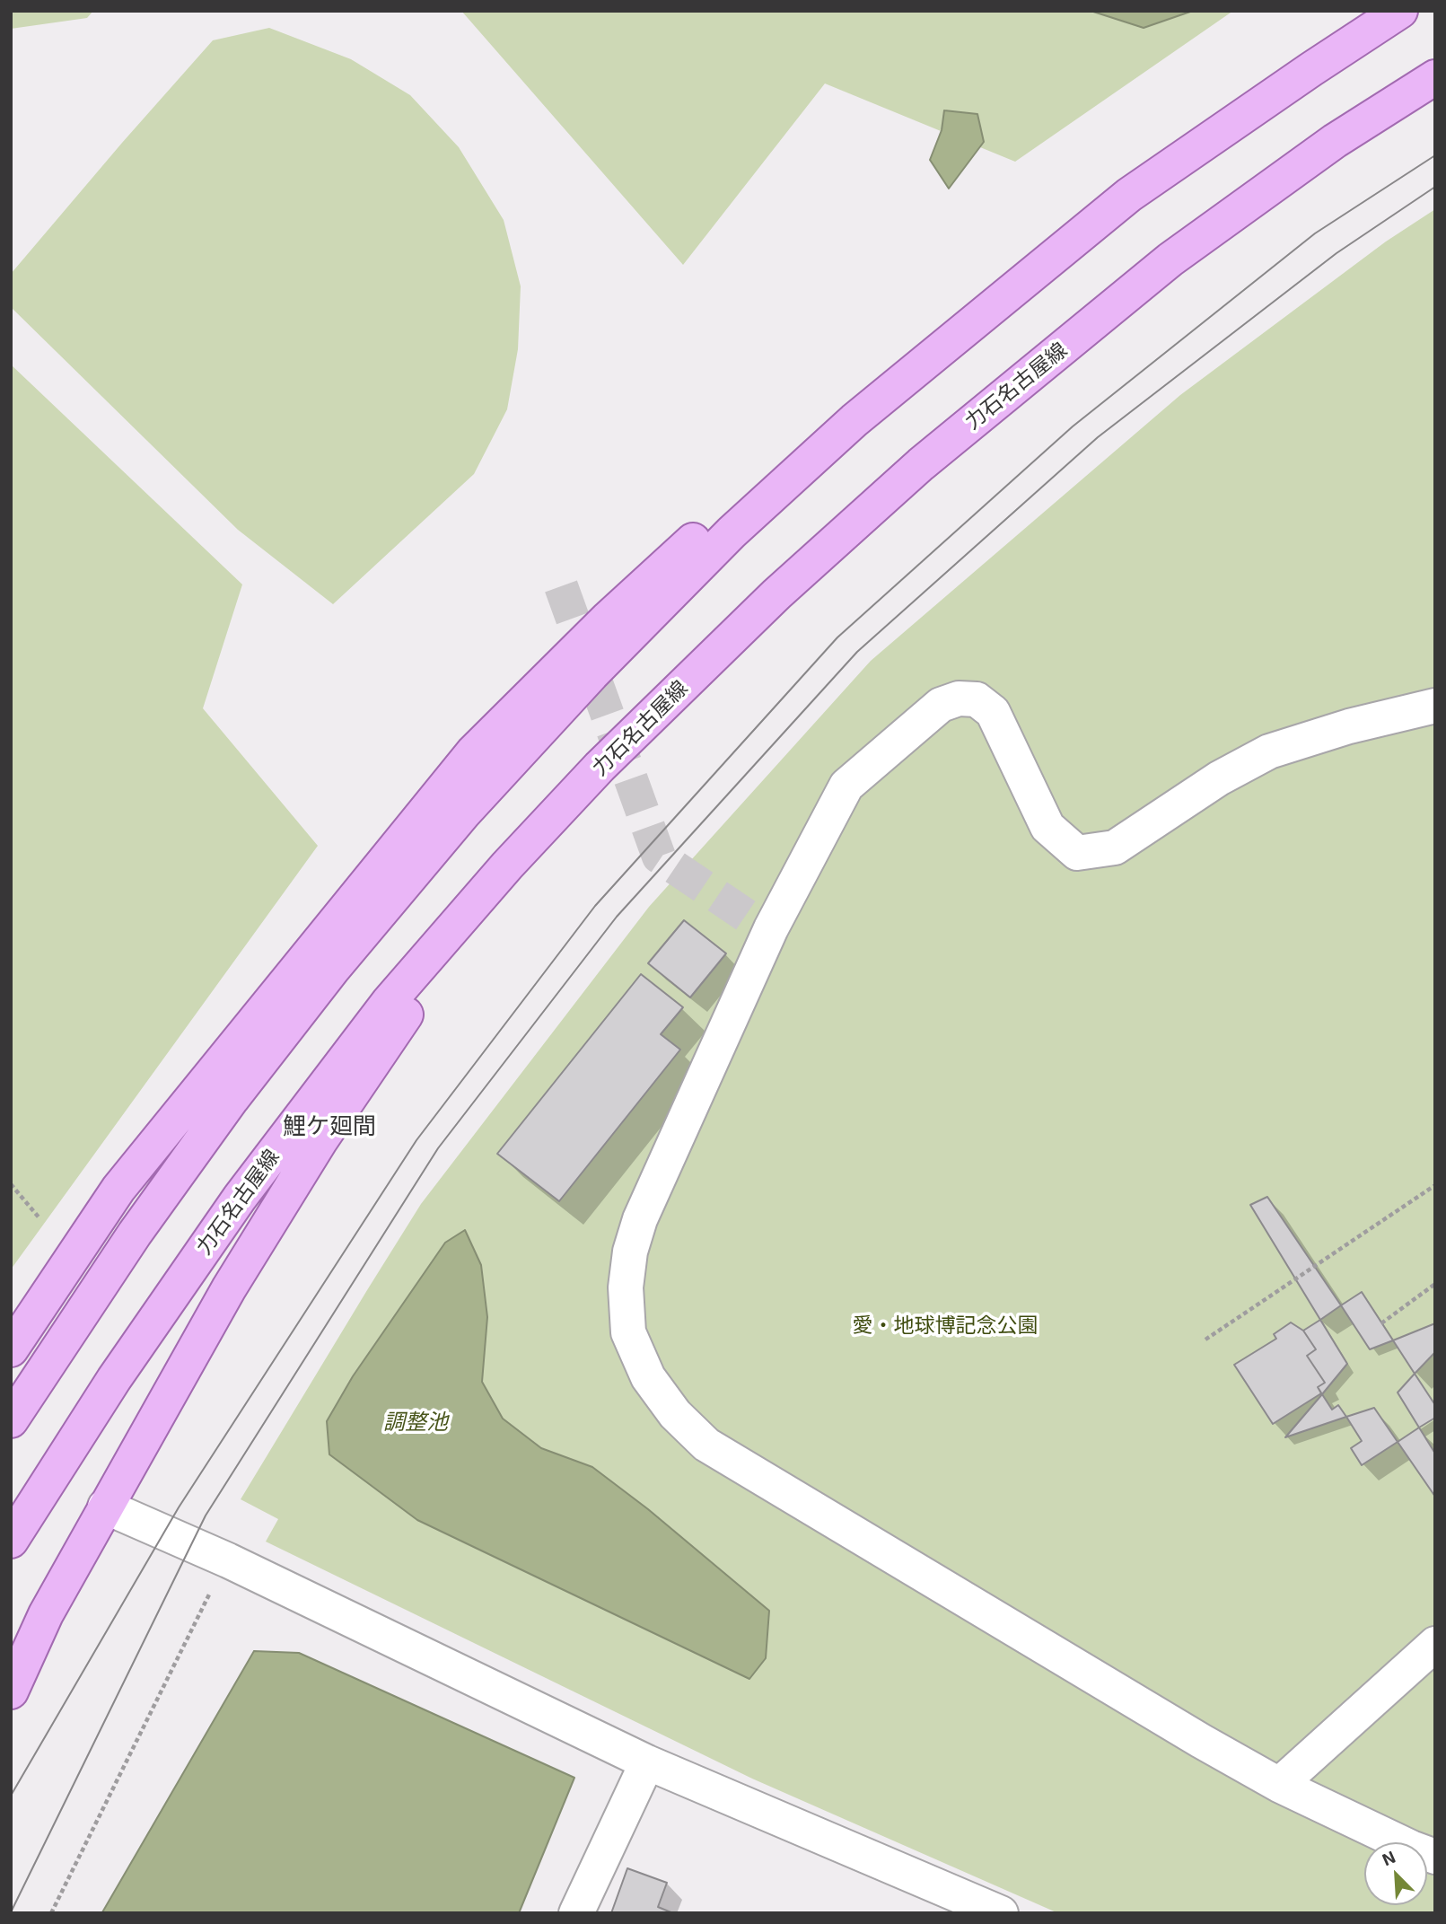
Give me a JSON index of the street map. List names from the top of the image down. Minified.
{"streets":{"main road":["力石名古屋線"]},"districts":["鯉ケ廻間"],"water":["調整池"],"parks":["愛・地球博記念公園"],"north":"top left"}
